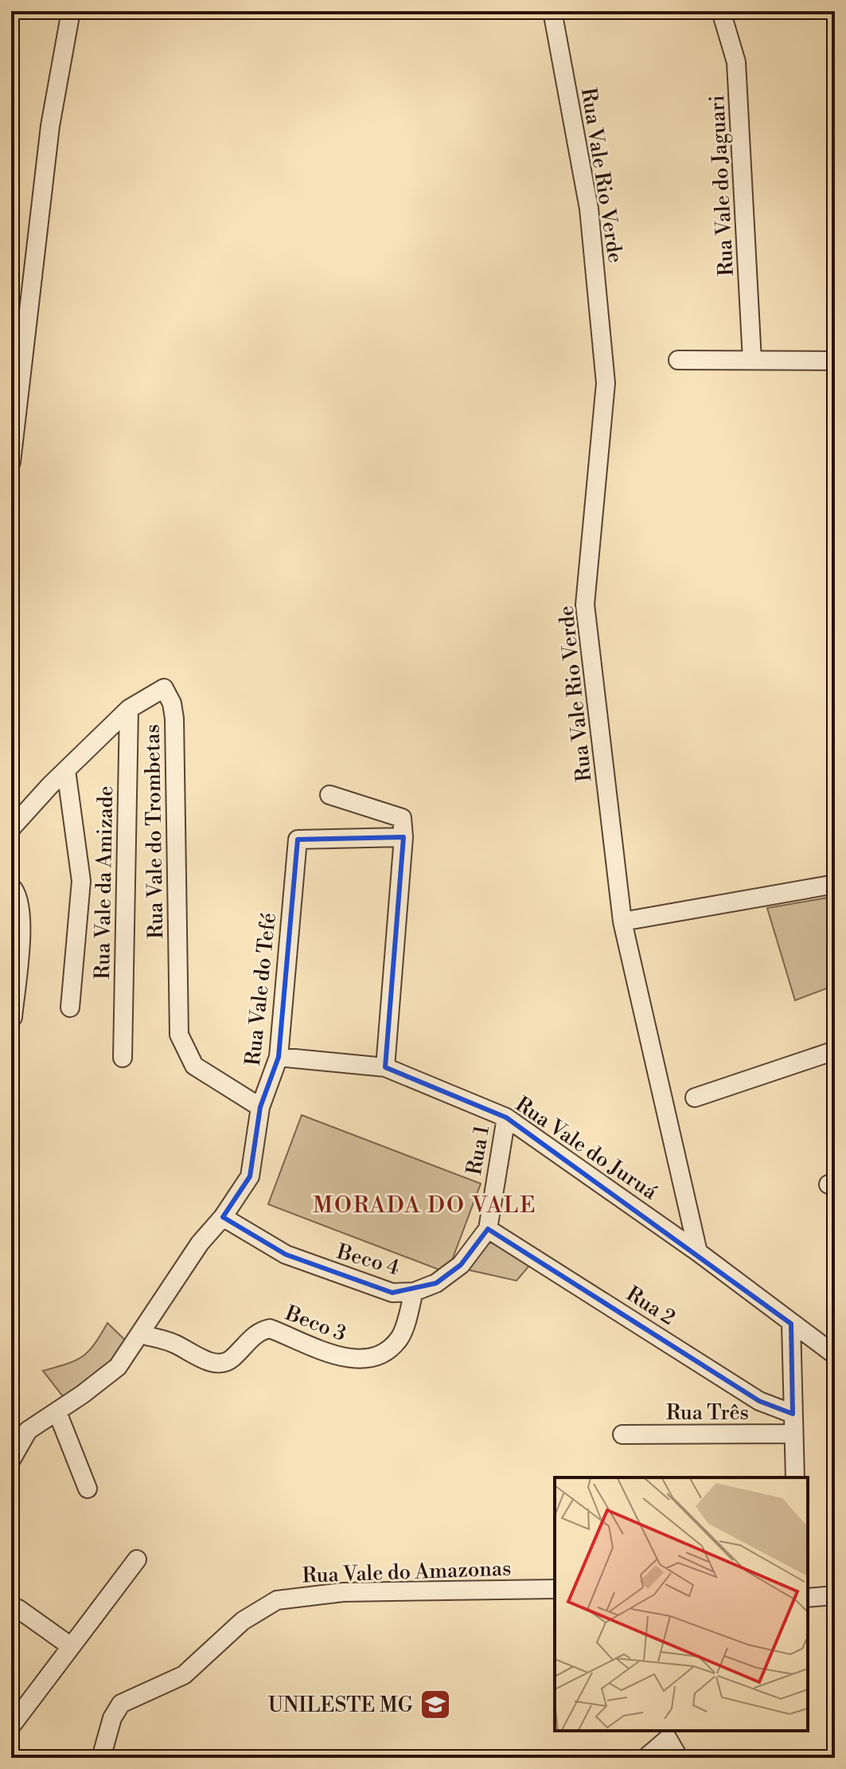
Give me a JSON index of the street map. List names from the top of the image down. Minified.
{"streets":{"street":["Rua Vale Rio Verde","Rua Vale do Jaguari","Rua Vale do Trombetas","Rua Vale da Amizade","Rua Vale do Tefé","Rua Vale do Juruá","Rua 1","Beco 4","Rua 2","Beco 3","Rua Três","Rua Vale do Amazonas"]},"crossings":[["Rua Vale Rio Verde","Rua Vale do Juruá"],["Rua Vale do Trombetas","Rua Vale da Amizade"],["Rua Vale do Trombetas","Rua Vale do Tefé"],["Rua Vale do Tefé","Rua Vale do Juruá"],["Rua Vale do Tefé","Beco 4"],["Rua Vale do Tefé","Beco 3"],["Rua Vale do Juruá","Rua 1"],["Rua 1","Beco 4"],["Rua 1","Rua 2"],["Beco 4","Rua 2"],["Beco 4","Beco 3"]],"districts":["MORADA DO VALE"],"places":{"school or university":["UNILESTE MG"]}}
